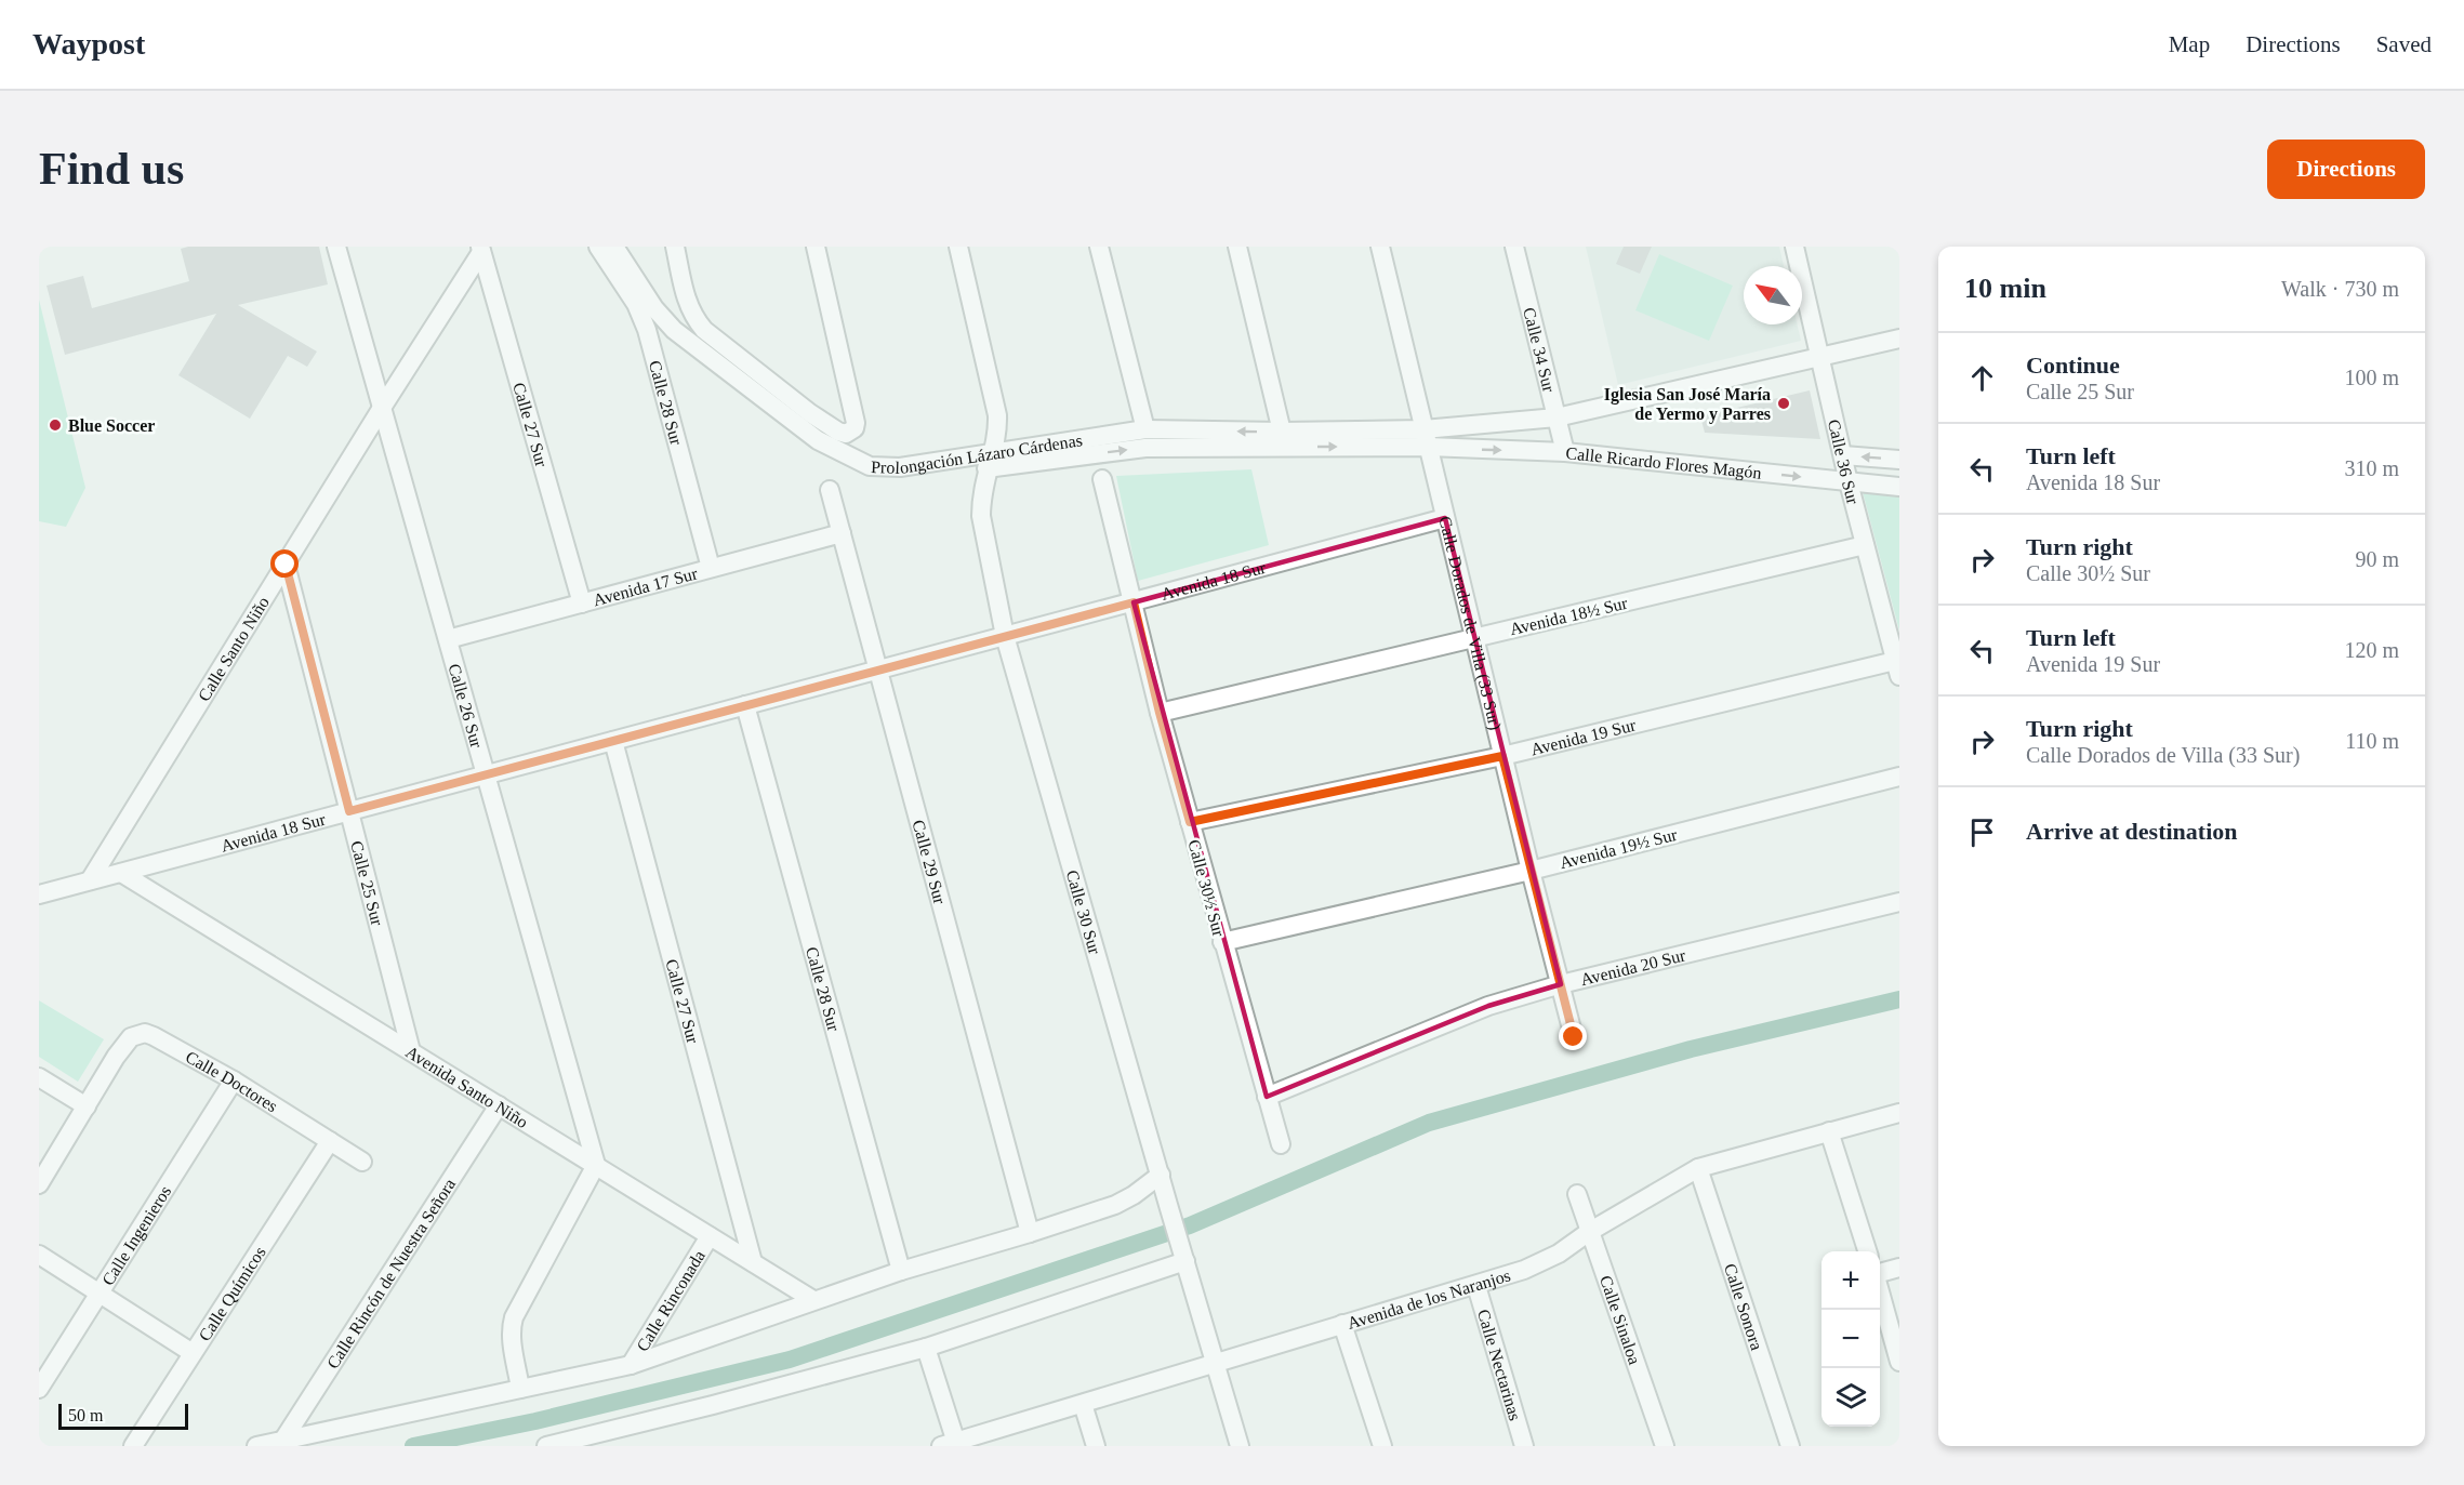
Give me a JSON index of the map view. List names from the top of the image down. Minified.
{"streets":{"street":["Calle 34 Sur","Calle 28 Sur","Calle 27 Sur","Prolongación Lázaro Cárdenas","Calle 36 Sur","Calle Ricardo Flores Magón","Avenida 18 Sur","Avenida 17 Sur","Avenida 18½ Sur","Calle Dorados de Villa (33 Sur)","Calle Santo Niño","Calle 26 Sur","Avenida 19 Sur","Avenida 19½ Sur","Calle 29 Sur","Calle 25 Sur","Calle 30½ Sur","Calle 30 Sur","Avenida 20 Sur","Calle Doctores","Avenida Santo Niño","Calle Ingenieros","Calle Rincón de Nuestra Señora","Calle Químicos","Avenida de los Naranjos","Calle Rinconada","Calle Sonora","Calle Sinaloa","Calle Nectarinas"]},"crossings":[["Calle 34 Sur","Calle Ricardo Flores Magón"],["Calle 28 Sur","Avenida 18 Sur"],["Calle 28 Sur","Avenida 17 Sur"],["Calle 27 Sur","Avenida 18 Sur"],["Calle 27 Sur","Avenida 17 Sur"],["Calle 27 Sur","Calle Santo Niño"],["Calle 27 Sur","Avenida Santo Niño"],["Prolongación Lázaro Cárdenas","Calle Ricardo Flores Magón"],["Prolongación Lázaro Cárdenas","Calle Dorados de Villa (33 Sur)"],["Prolongación Lázaro Cárdenas","Calle 30 Sur"],["Calle 36 Sur","Calle Ricardo Flores Magón"],["Calle 36 Sur","Avenida 18½ Sur"],["Calle 36 Sur","Avenida 19 Sur"],["Calle Ricardo Flores Magón","Calle Dorados de Villa (33 Sur)"],["Avenida 18 Sur","Calle Dorados de Villa (33 Sur)"],["Avenida 18 Sur","Calle Santo Niño"],["Avenida 18 Sur","Calle 26 Sur"],["Avenida 18 Sur","Calle 29 Sur"],["Avenida 18 Sur","Calle 25 Sur"],["Avenida 18 Sur","Calle 30½ Sur"],["Avenida 18 Sur","Calle 30 Sur"],["Avenida 18 Sur","Avenida Santo Niño"],["Avenida 17 Sur","Calle 26 Sur"],["Avenida 17 Sur","Calle 29 Sur"],["Avenida 18½ Sur","Calle Dorados de Villa (33 Sur)"],["Avenida 18½ Sur","Calle 30½ Sur"],["Calle Dorados de Villa (33 Sur)","Avenida 19 Sur"],["Calle Dorados de Villa (33 Sur)","Avenida 19½ Sur"],["Calle Dorados de Villa (33 Sur)","Avenida 20 Sur"],["Calle Santo Niño","Calle 26 Sur"],["Calle Santo Niño","Calle 25 Sur"],["Calle 26 Sur","Avenida Santo Niño"],["Avenida 19 Sur","Calle 30½ Sur"],["Avenida 19½ Sur","Calle 30½ Sur"],["Calle 25 Sur","Avenida Santo Niño"],["Calle 30½ Sur","Avenida 20 Sur"],["Calle 30 Sur","Avenida de los Naranjos"],["Calle Doctores","Calle Ingenieros"],["Calle Doctores","Calle Químicos"],["Avenida Santo Niño","Calle Rincón de Nuestra Señora"],["Avenida Santo Niño","Calle Rinconada"],["Avenida de los Naranjos","Calle Sonora"],["Avenida de los Naranjos","Calle Sinaloa"],["Avenida de los Naranjos","Calle Nectarinas"]],"places":["Iglesia San José María de Yermo y Parres","Blue Soccer"],"scale_bar":"50 m","north":"top left","page":{"header":"Waypost","nav":["Map","Directions","Saved"],"buttons":"Directions","title":"Find us","heading":["10 min","Walk · 730 m"],"list":[["Continue","Calle 25 Sur","100 m"],["Turn left","Avenida 18 Sur","310 m"],["Turn right","Calle 30½ Sur","90 m"],["Turn left","Avenida 19 Sur","120 m"],["Turn right","Calle Dorados de Villa (33 Sur)","110 m"],"Arrive at destination"],"map_buttons":["+","−"],"scale":"50 m"}}
